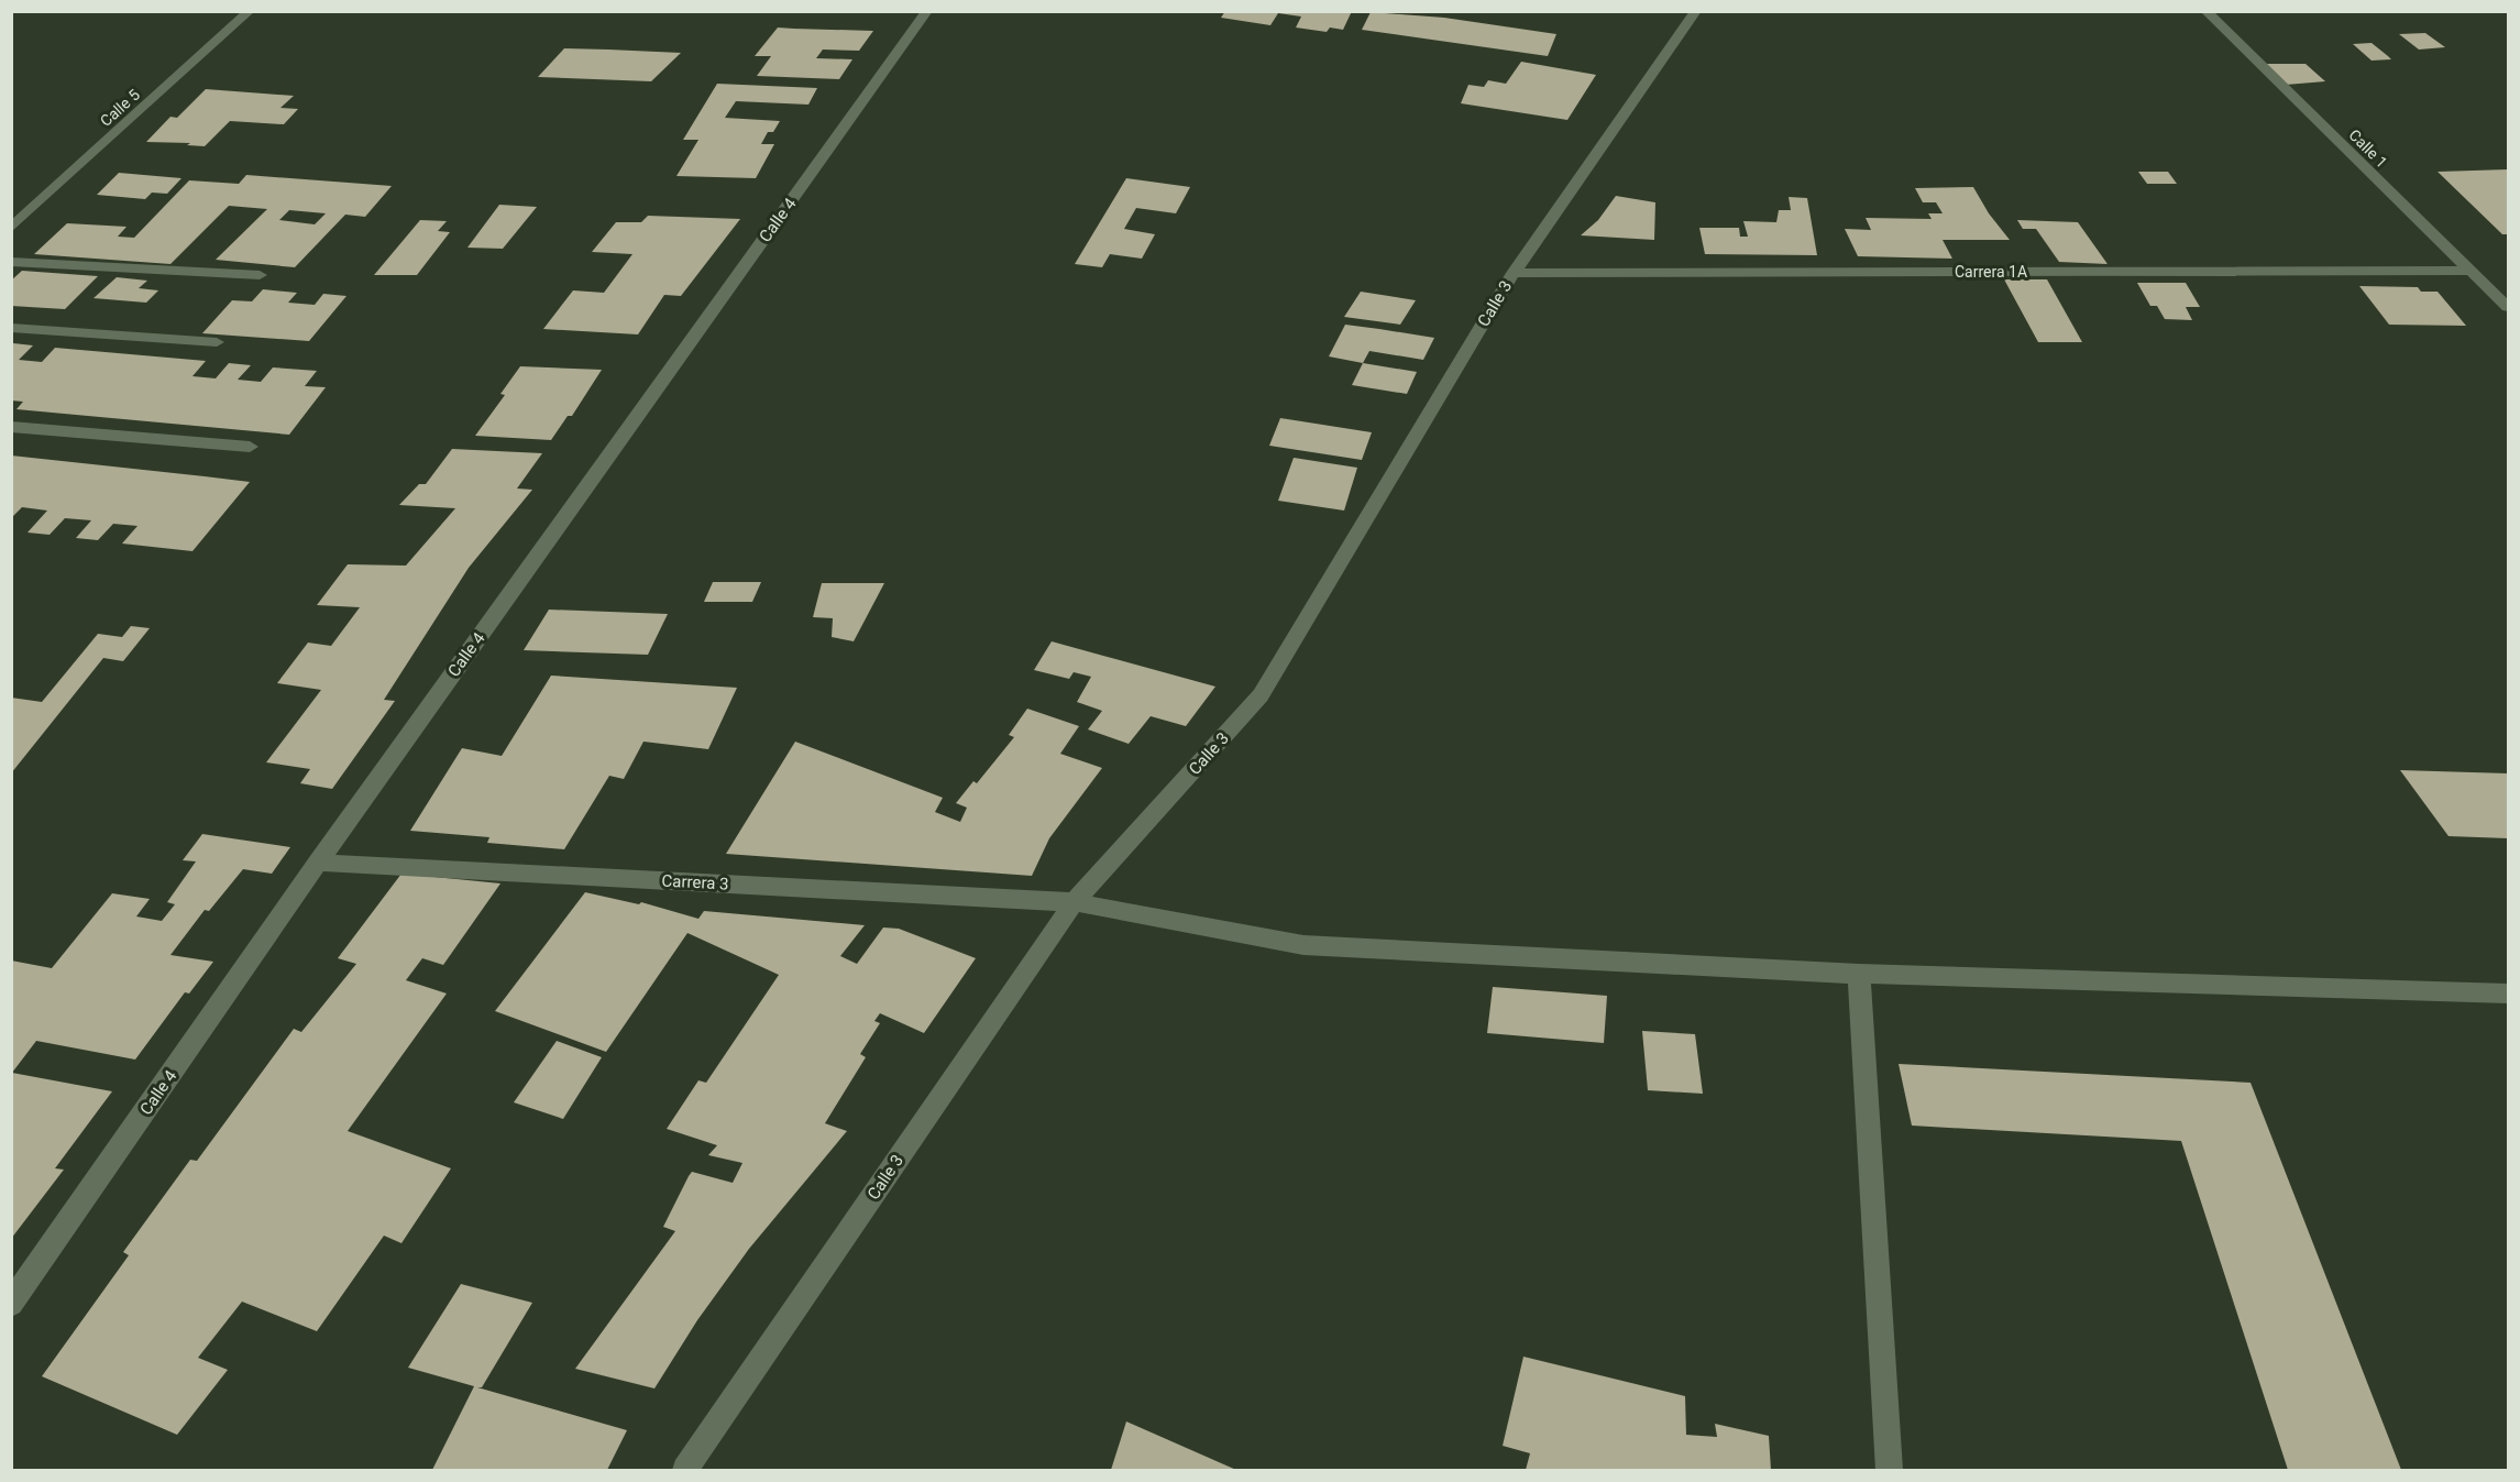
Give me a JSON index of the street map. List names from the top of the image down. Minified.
{"streets":{"street":["Calle 5","Calle 1","Calle 4","Carrera 1A","Calle 3","Carrera 3"]},"crossings":[["Calle 1","Carrera 1A"],["Calle 4","Carrera 3"],["Carrera 1A","Calle 3"],["Calle 3","Carrera 3"]]}
